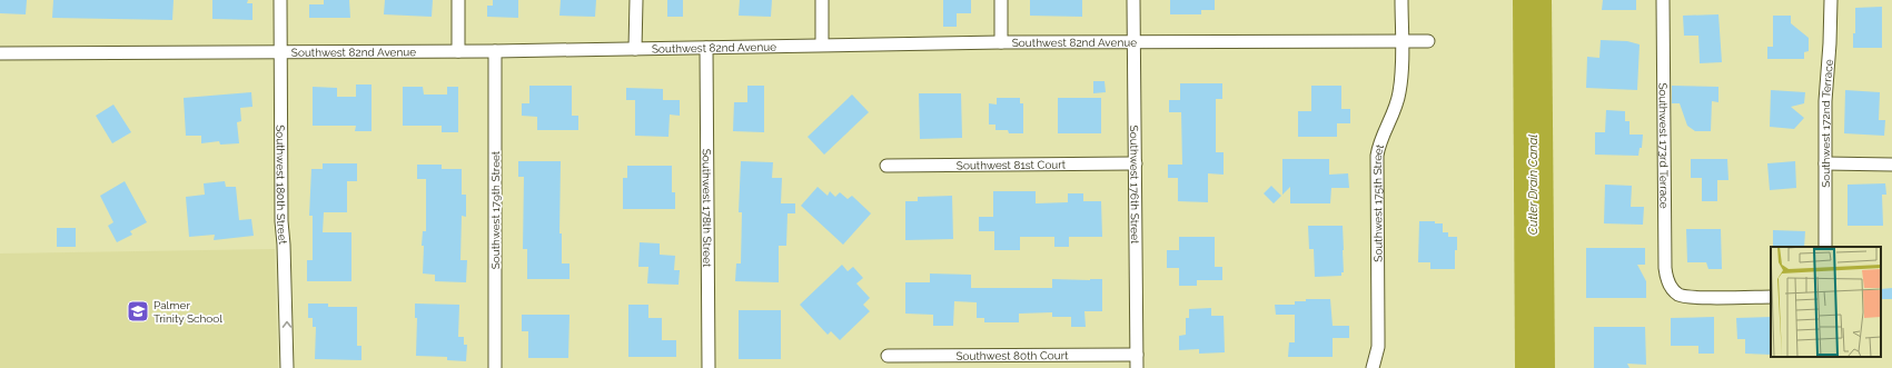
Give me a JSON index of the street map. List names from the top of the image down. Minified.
{"streets":{"street":["Southwest 82nd Avenue","Southwest 172nd Terrace","Southwest 173rd Terrace","Southwest 81st Court","Southwest 176th Street","Southwest 180th Street","Southwest 175th Street","Southwest 178th Street","Southwest 179th Street","Southwest 80th Court"]},"crossings":[["Southwest 82nd Avenue","Southwest 176th Street"],["Southwest 82nd Avenue","Southwest 180th Street"],["Southwest 82nd Avenue","Southwest 175th Street"],["Southwest 82nd Avenue","Southwest 178th Street"],["Southwest 82nd Avenue","Southwest 179th Street"],["Southwest 81st Court","Southwest 176th Street"],["Southwest 176th Street","Southwest 80th Court"]],"one_way":["Southwest 180th Street"],"water":["Cutler Drain Canal"],"places":{"school or university":["Palmer Trinity School"]}}
